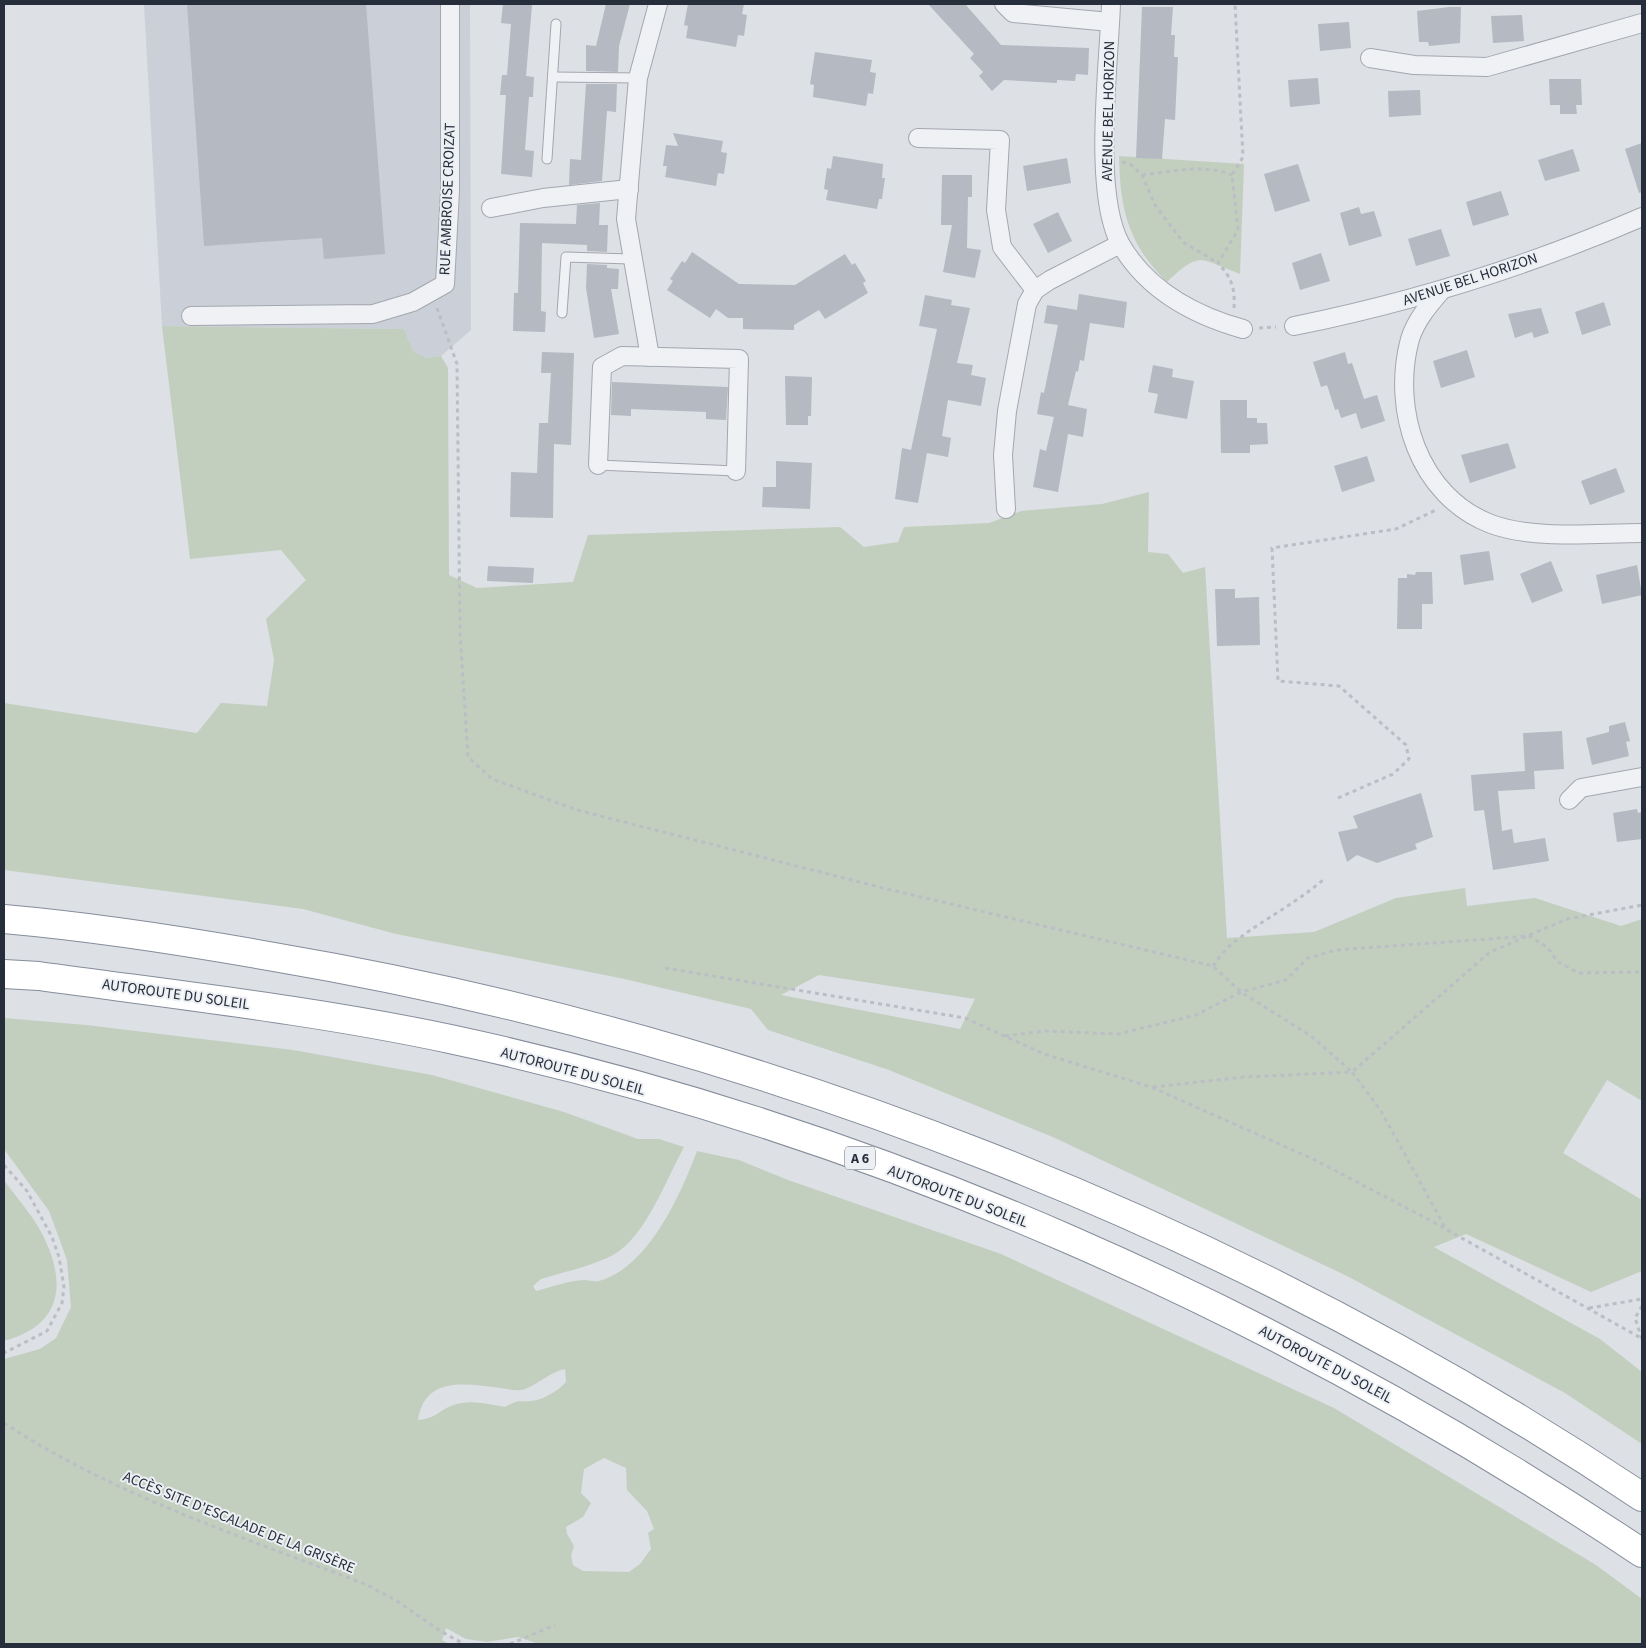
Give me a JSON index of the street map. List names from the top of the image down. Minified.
{"streets":{"highway":["AUTOROUTE DU SOLEIL","A 6"],"street":["AVENUE BEL HORIZON","RUE AMBROISE CROIZAT"],"path":["ACCÈS SITE D'ESCALADE DE LA GRISÈRE"]}}
